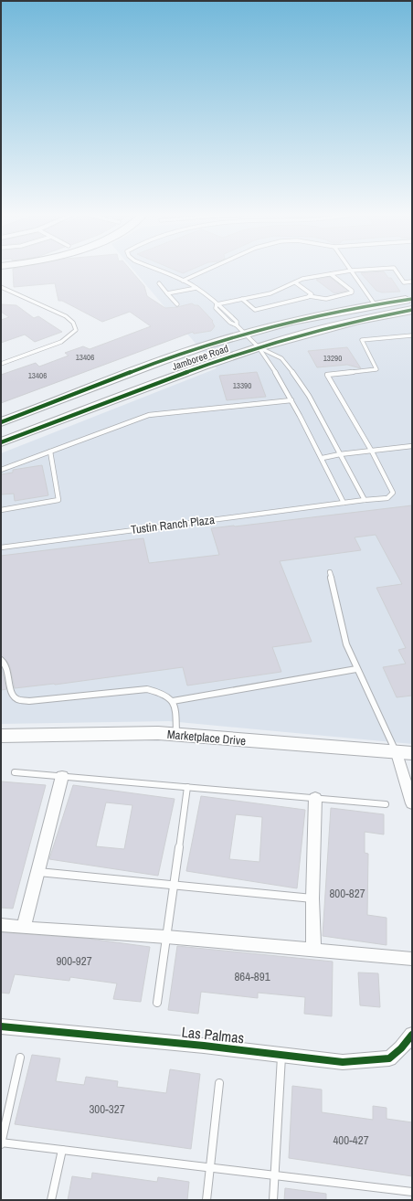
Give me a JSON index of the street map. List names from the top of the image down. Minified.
{"streets":{"main road":["Jamboree Road"],"street":["Marketplace Drive","Las Palmas"],"lane":["Tustin Ranch Plaza"]},"house_numbers":["13406","13290","13406","13390","800-827","900-927","864-891","300-327","400-427"]}
